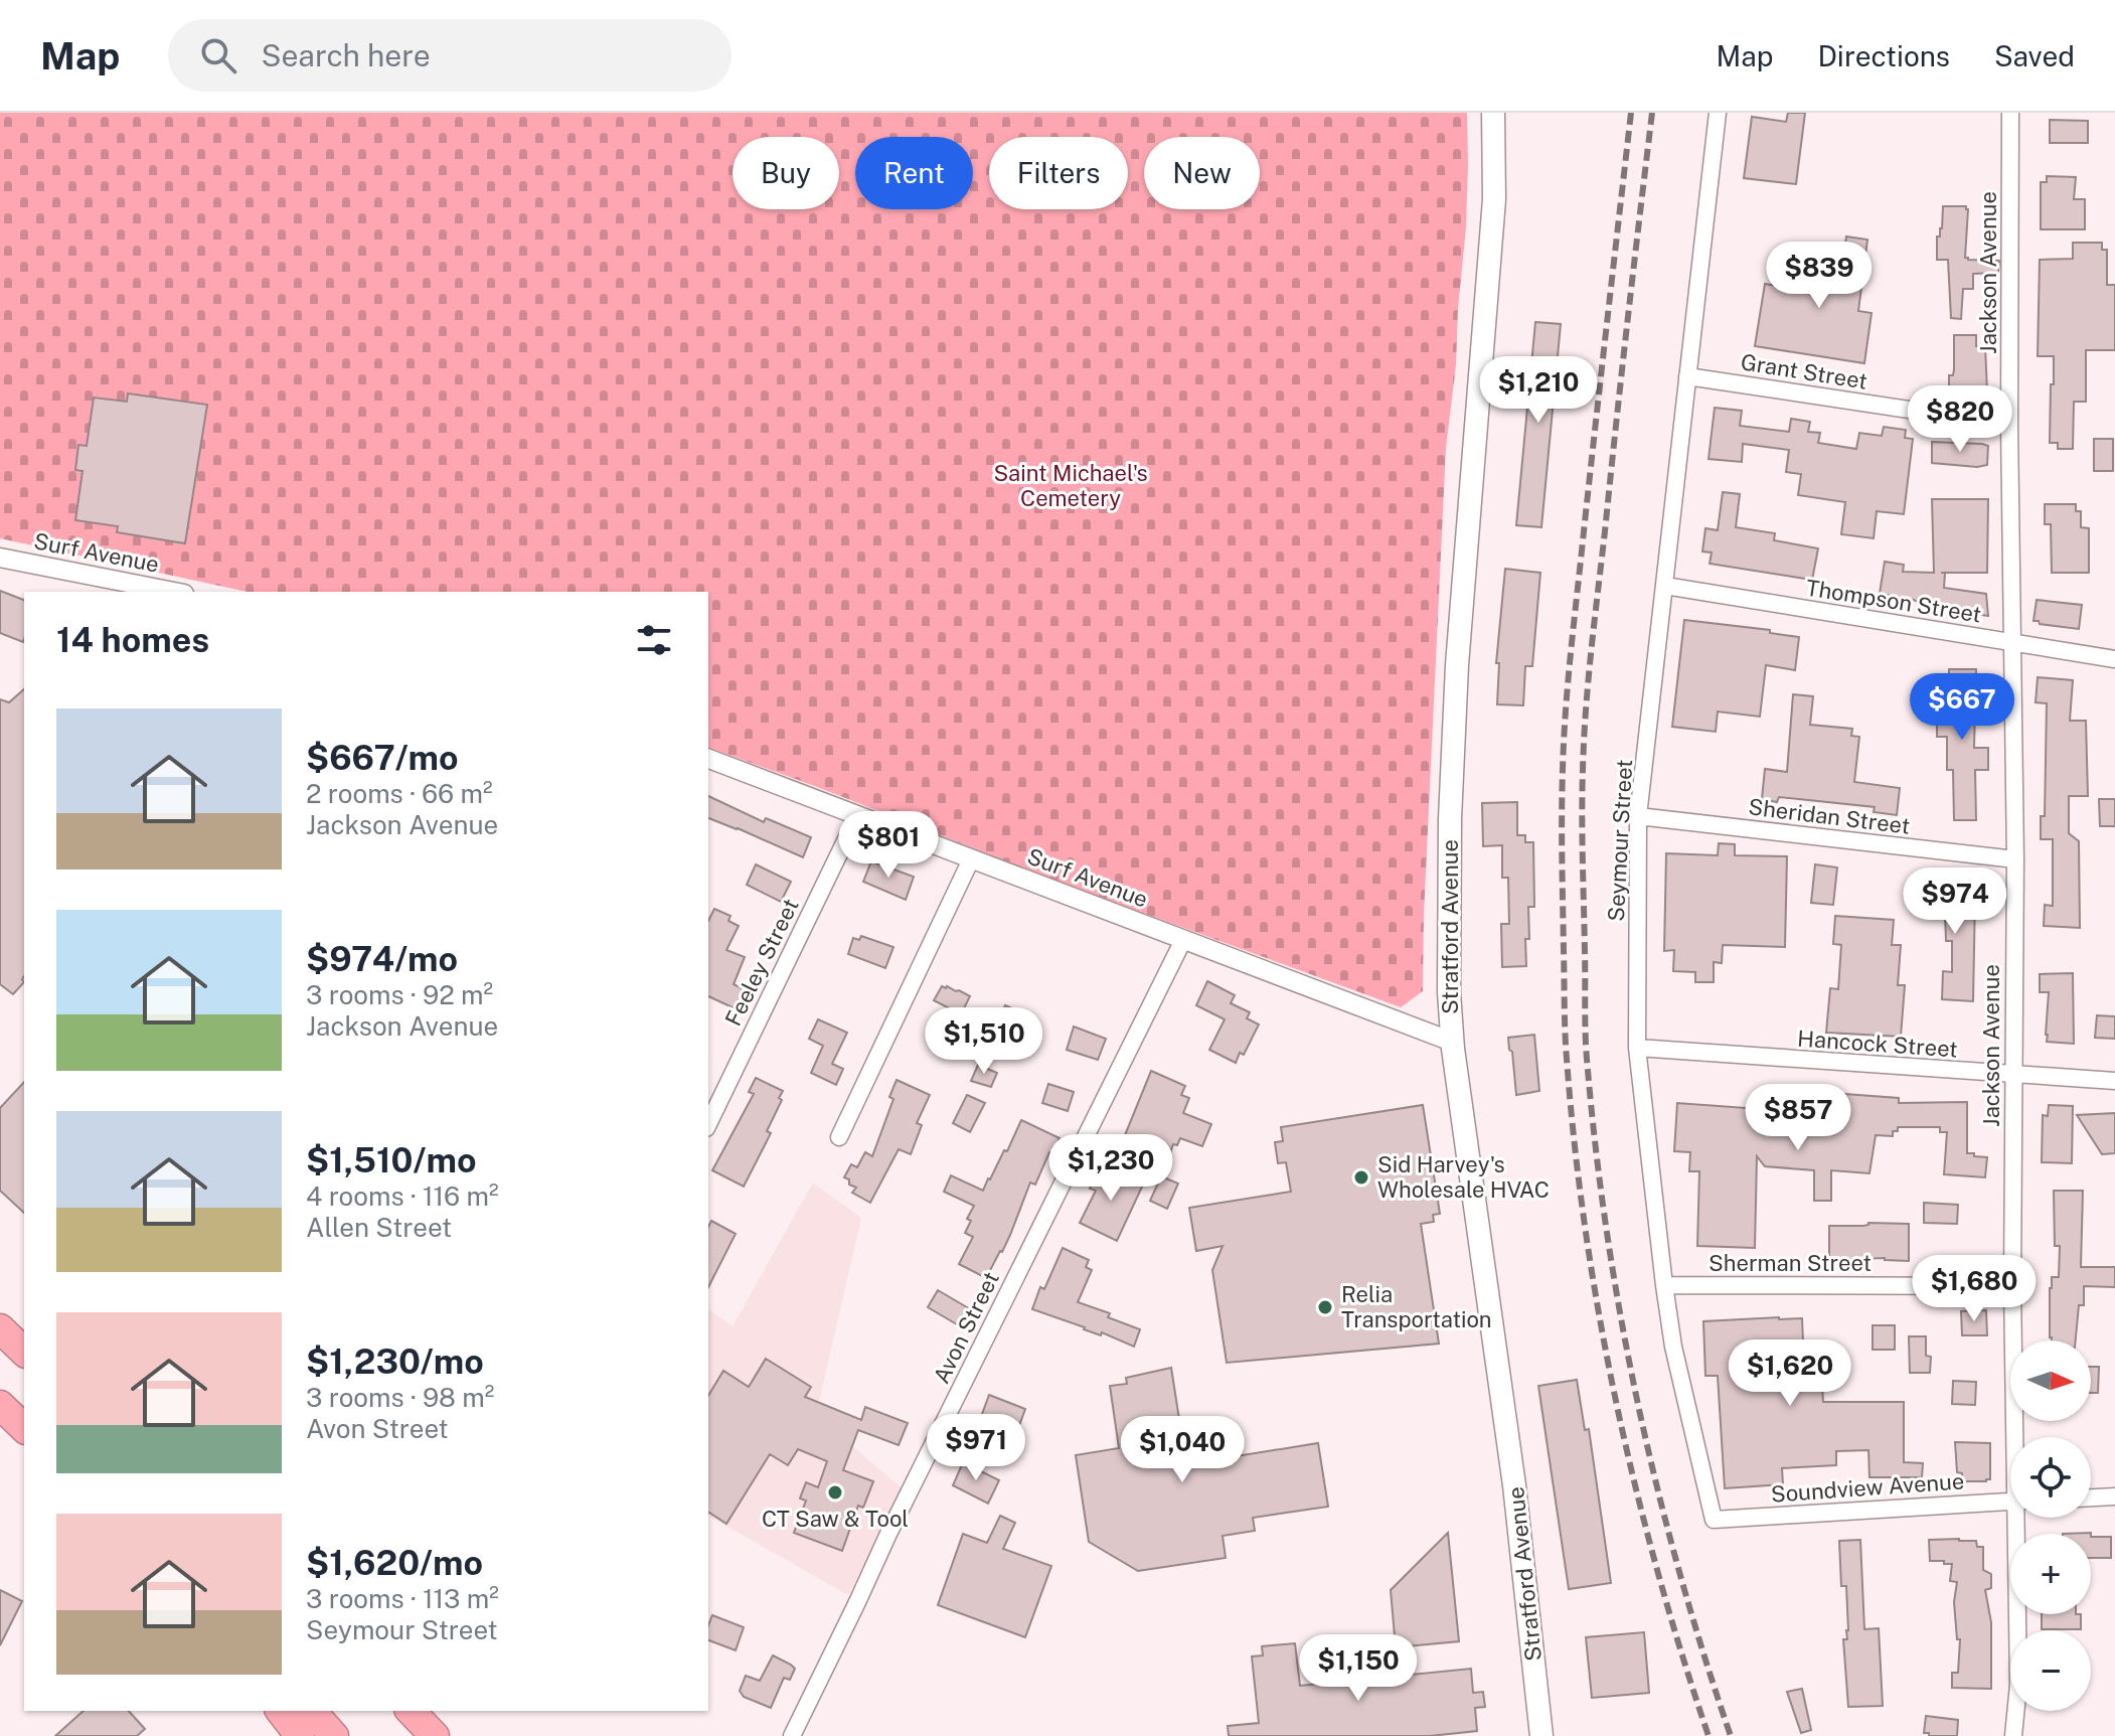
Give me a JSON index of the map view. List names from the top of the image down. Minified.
{"streets":{"main road":["Stratford Avenue"],"street":["Jackson Avenue","Grant Street","Surf Avenue","Thompson Street","Sheridan Street","Seymour Street","Feeley Street","Hancock Street","Sherman Street","Avon Street","Soundview Avenue"]},"crossings":[["Jackson Avenue","Grant Street"],["Jackson Avenue","Thompson Street"],["Jackson Avenue","Sheridan Street"],["Jackson Avenue","Hancock Street"],["Jackson Avenue","Sherman Street"],["Grant Street","Seymour Street"],["Surf Avenue","Stratford Avenue"],["Surf Avenue","Feeley Street"],["Surf Avenue","Avon Street"],["Thompson Street","Seymour Street"],["Sheridan Street","Seymour Street"],["Seymour Street","Hancock Street"],["Seymour Street","Sherman Street"],["Seymour Street","Soundview Avenue"]],"parks":["Saint Michael's Cemetery"],"places":["Sid Harvey's Wholesale HVAC","Relia Transportation","CT Saw & Tool"],"north":"right","page":{"header":"Map","search":"Search here","nav":["Map","Directions","Saved"],"chip":["Buy","Rent","Filters","New"],"price":["$839","$1,210","$820","$667","$801","$974","$1,510","$857","$1,230","$1,680","$1,620","$971","$1,040","$1,150"],"heading":"14 homes","list":[{"name":"$667/mo","note":"2 rooms · 66 m² · Jackson Avenue"},{"name":"$974/mo","note":"3 rooms · 92 m² · Jackson Avenue"},{"name":"$1,510/mo","note":"4 rooms · 116 m² · Allen Street"},{"name":"$1,230/mo","note":"3 rooms · 98 m² · Avon Street"},{"name":"$1,620/mo","note":"3 rooms · 113 m² · Seymour Street"}],"map_buttons":["+","−"]}}
